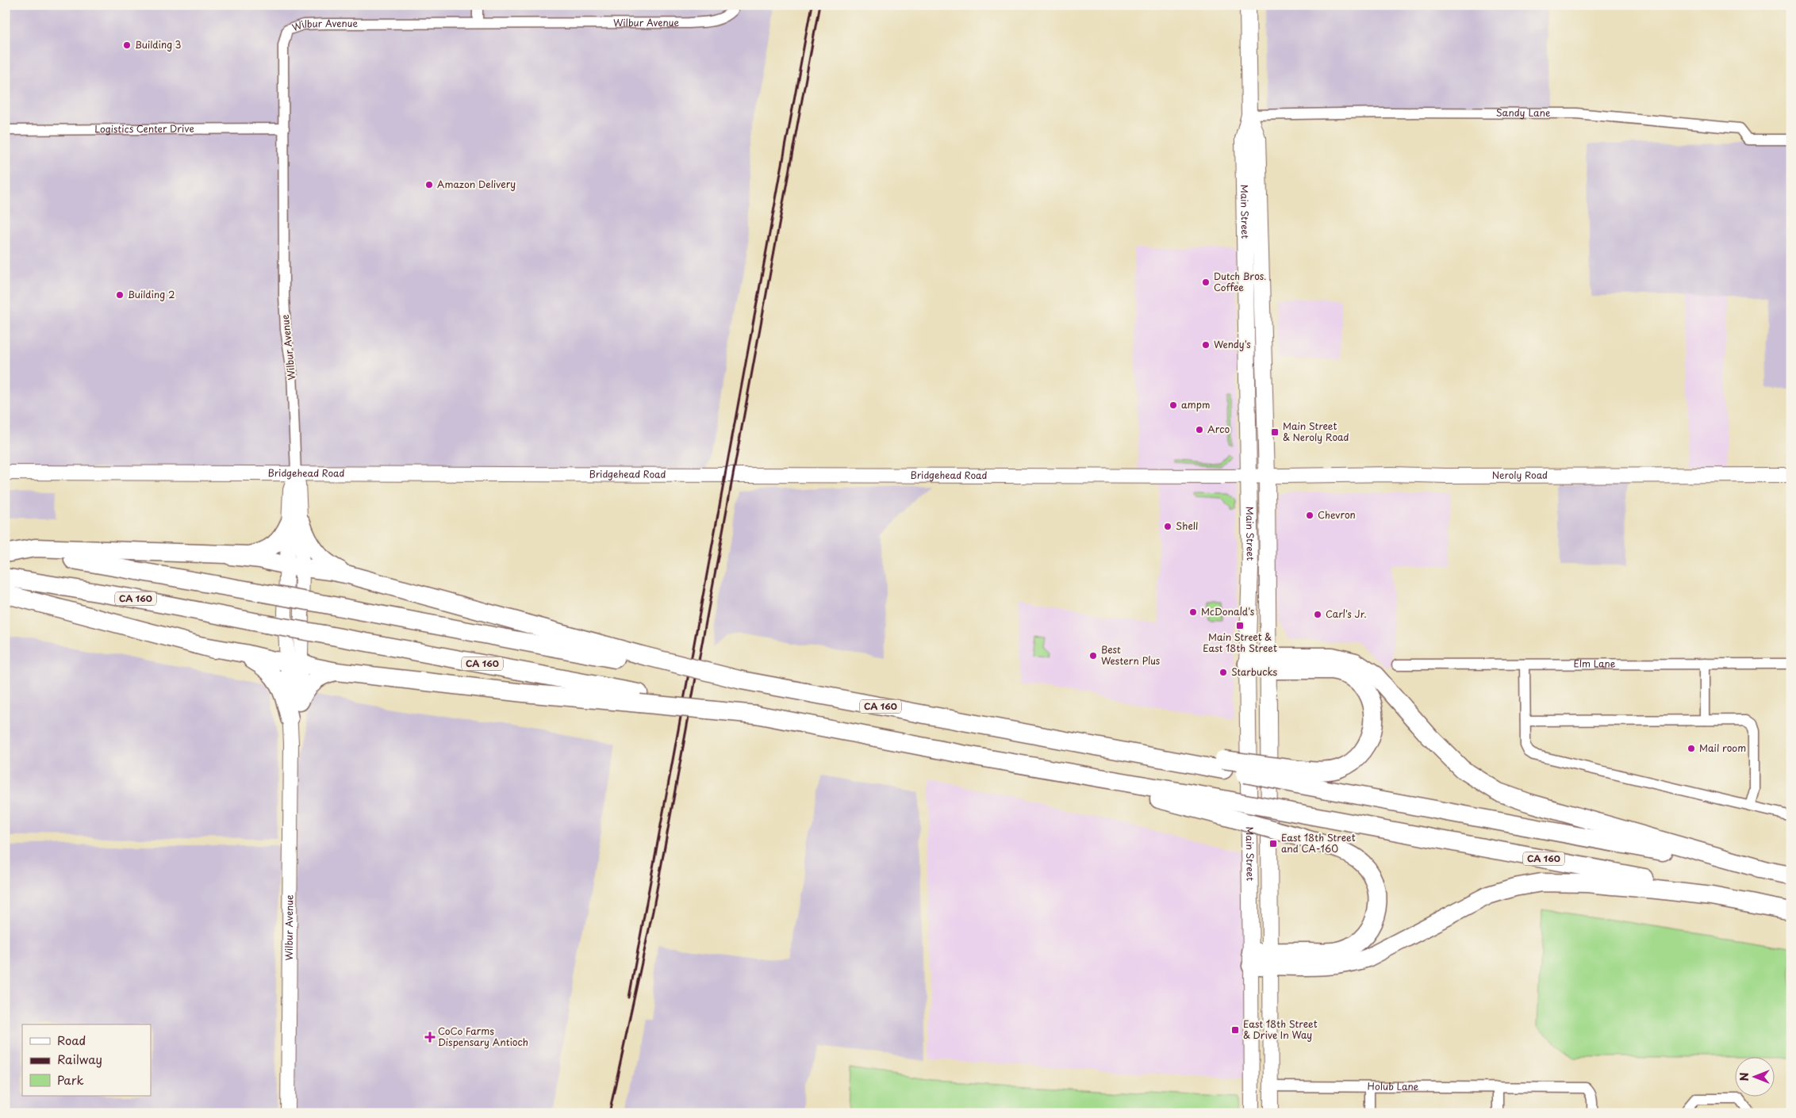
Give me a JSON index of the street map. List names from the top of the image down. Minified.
{"streets":{"highway":["CA 160"],"main road":["Main Street"],"street":["Wilbur Avenue","Sandy Lane","Logistics Center Drive","Bridgehead Road","Neroly Road","Elm Lane","Holub Lane"]},"crossings":[["Wilbur Avenue","Logistics Center Drive"],["Wilbur Avenue","Bridgehead Road"],["Sandy Lane","Main Street"],["Main Street","Bridgehead Road"],["Main Street","Neroly Road"],["Bridgehead Road","Neroly Road"]],"places":{"other":["Building 3","Amazon Delivery","Dutch Bros. Coffee","Building 2","Wendy's","ampm","Arco","Chevron","Shell","McDonald's","Carl's Jr.","Best Western Plus","Starbucks","Mail room"],"transit":["Main Street & Neroly Road","Main Street & East 18th Street","East 18th Street and CA-160","East 18th Street & Drive In Way"],"health":["CoCo Farms Dispensary Antioch"]},"legend":["Road","Railway","Park"],"north":"left"}
